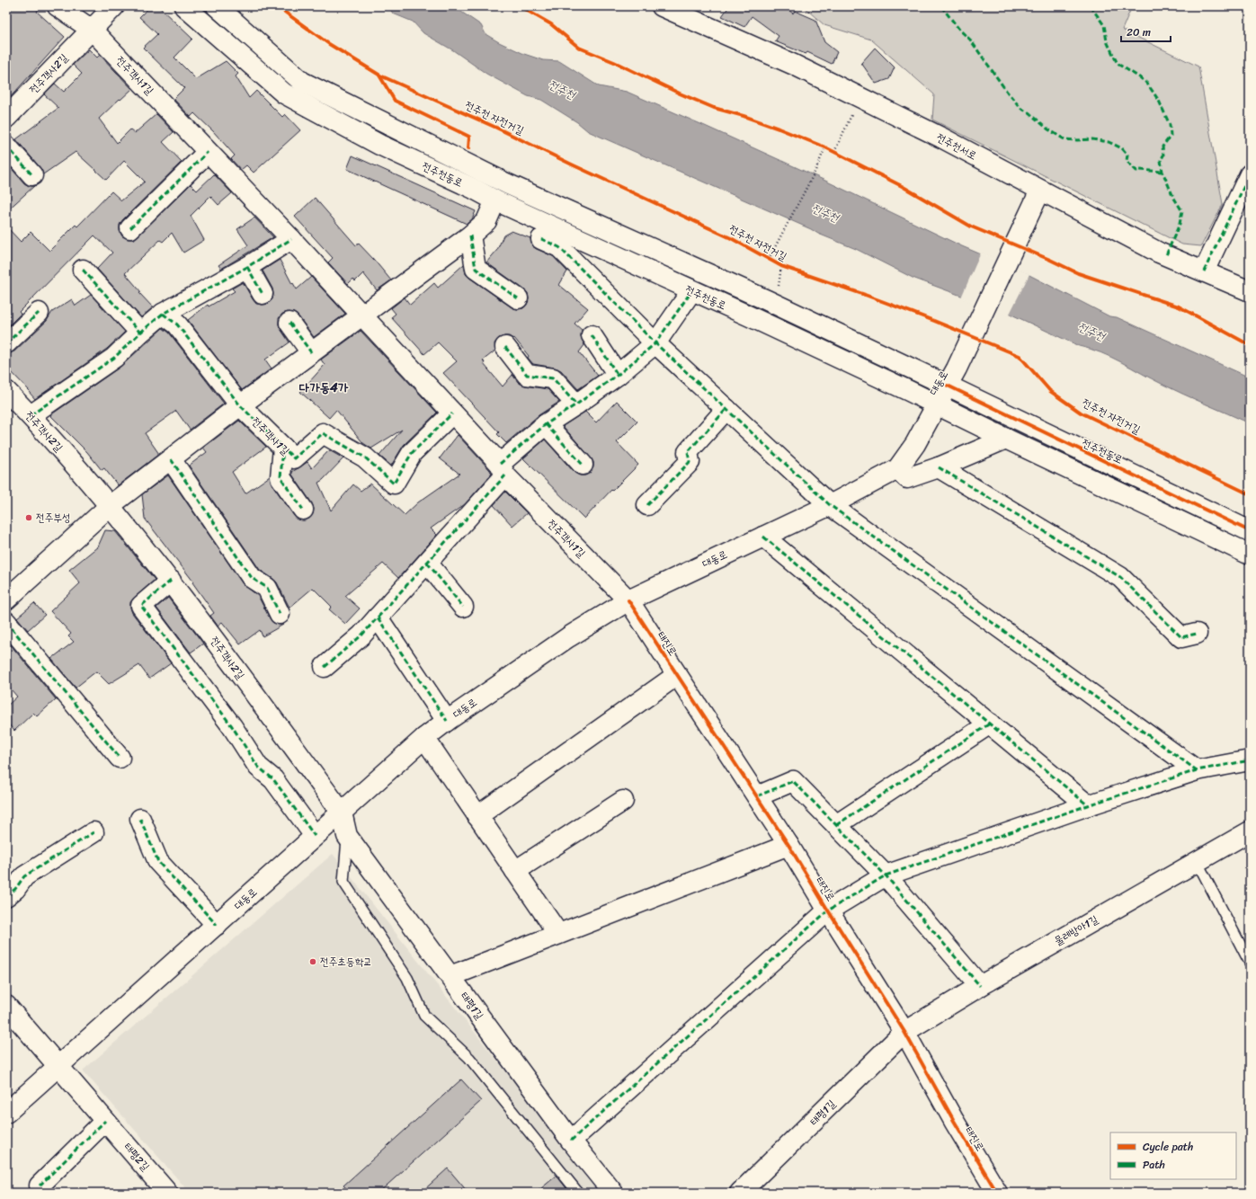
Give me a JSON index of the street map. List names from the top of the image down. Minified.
{"streets":{"street":["전주객사2길","전주객사1길","전주천서로","전주천동로","대동로","태진로","물레방아1길","태평1길","태평2길"],"cycle path":["전주천 자전거길"]},"crossings":[["전주객사2길","전주객사1길"],["전주객사2길","대동로"],["전주객사2길","태평1길"],["전주객사1길","대동로"],["전주객사1길","태진로"],["전주천서로","대동로"],["전주천동로","대동로"],["대동로","태진로"],["대동로","태평1길"],["대동로","태평2길"],["태진로","물레방아1길"],["태진로","태평1길"],["물레방아1길","태평1길"]],"districts":["다가동4가"],"water":["전주천"],"places":["전주부성","전주초등학교"],"legend":["Cycle path","Path"],"scale_bar":"20 m"}
